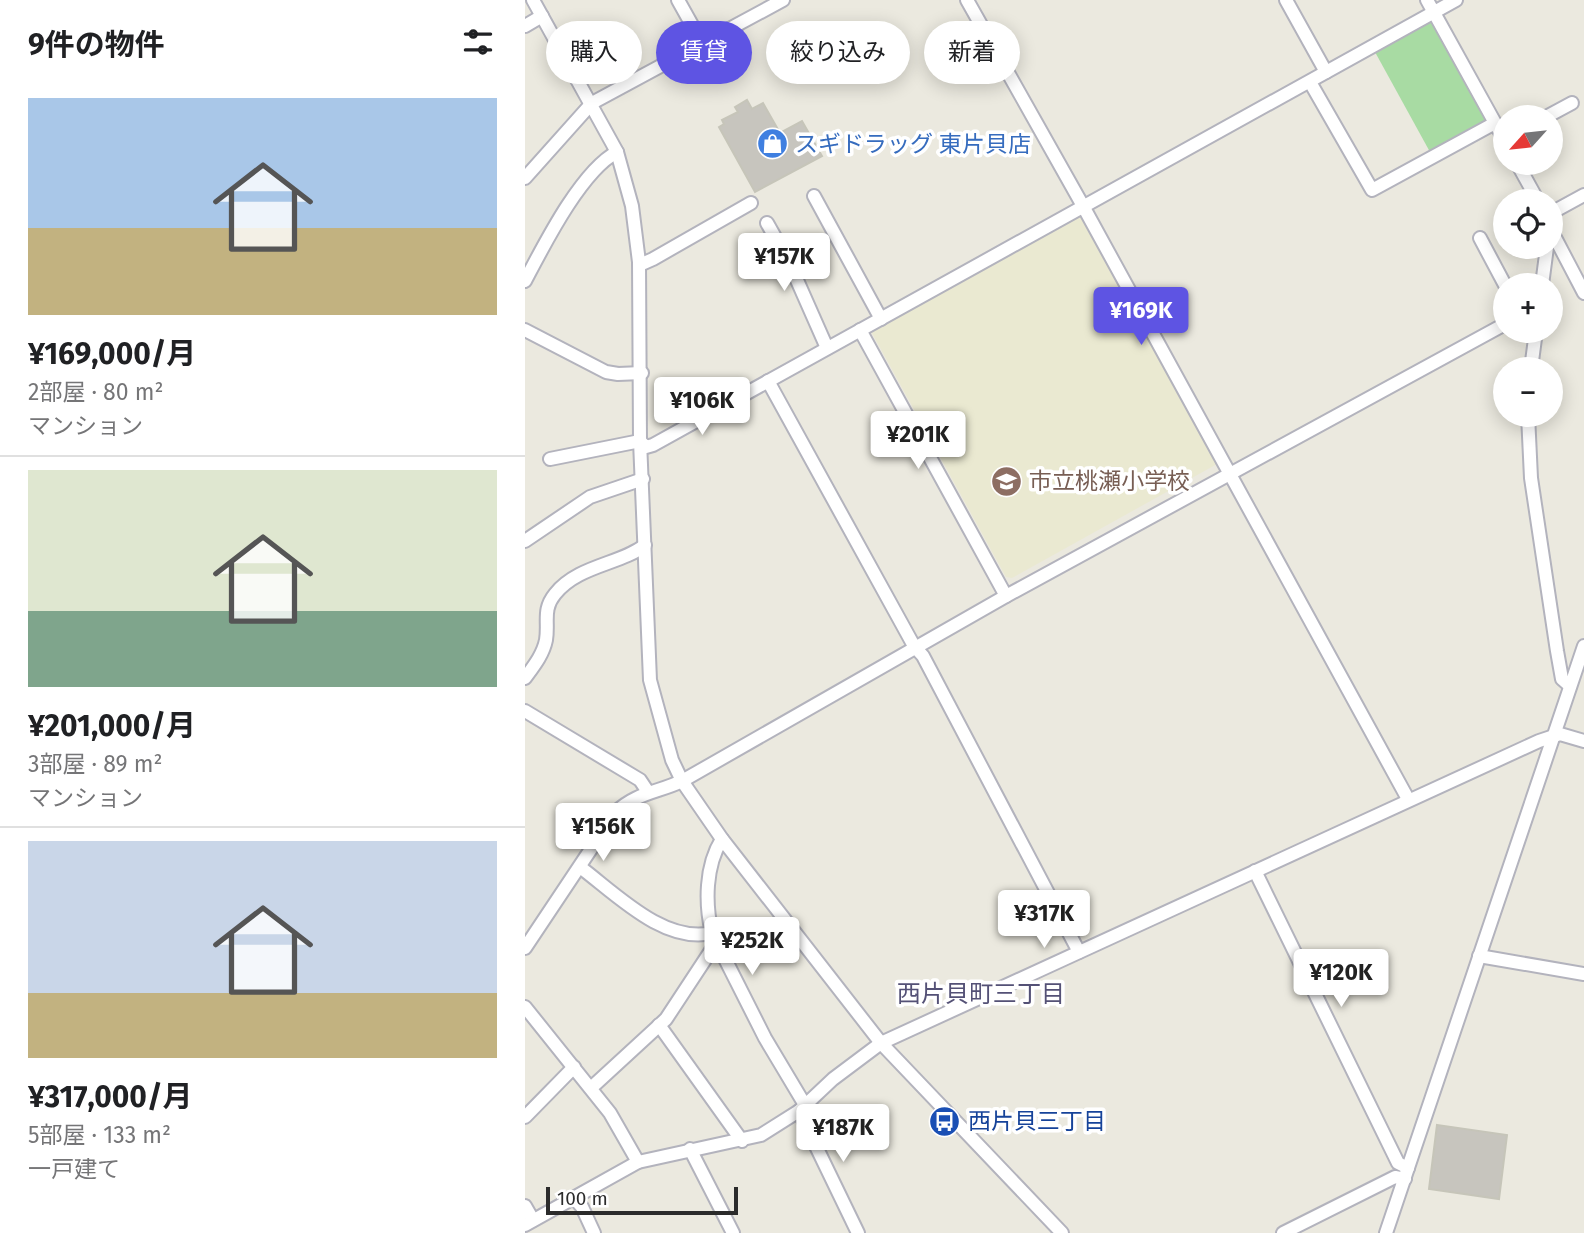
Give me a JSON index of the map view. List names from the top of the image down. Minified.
{"districts":["西片貝町三丁目"],"places":{"shop":["スギドラッグ 東片貝店"],"school or university":["市立桃瀬小学校"],"bus stop":["西片貝三丁目"]},"scale_bar":"100 m","north":"bottom left","page":{"heading":"9件の物件","chip":["購入","賃貸","絞り込み","新着"],"list":[{"name":"¥169,000/月","note":"2部屋 · 80 m² · マンション"},{"name":"¥201,000/月","note":"3部屋 · 89 m² · マンション"},{"name":"¥317,000/月","note":"5部屋 · 133 m² · 一戸建て"}],"map_buttons":["+","−"],"price":["¥157K","¥169K","¥106K","¥201K","¥156K","¥317K","¥252K","¥120K","¥187K"],"scale":"100 m"}}
